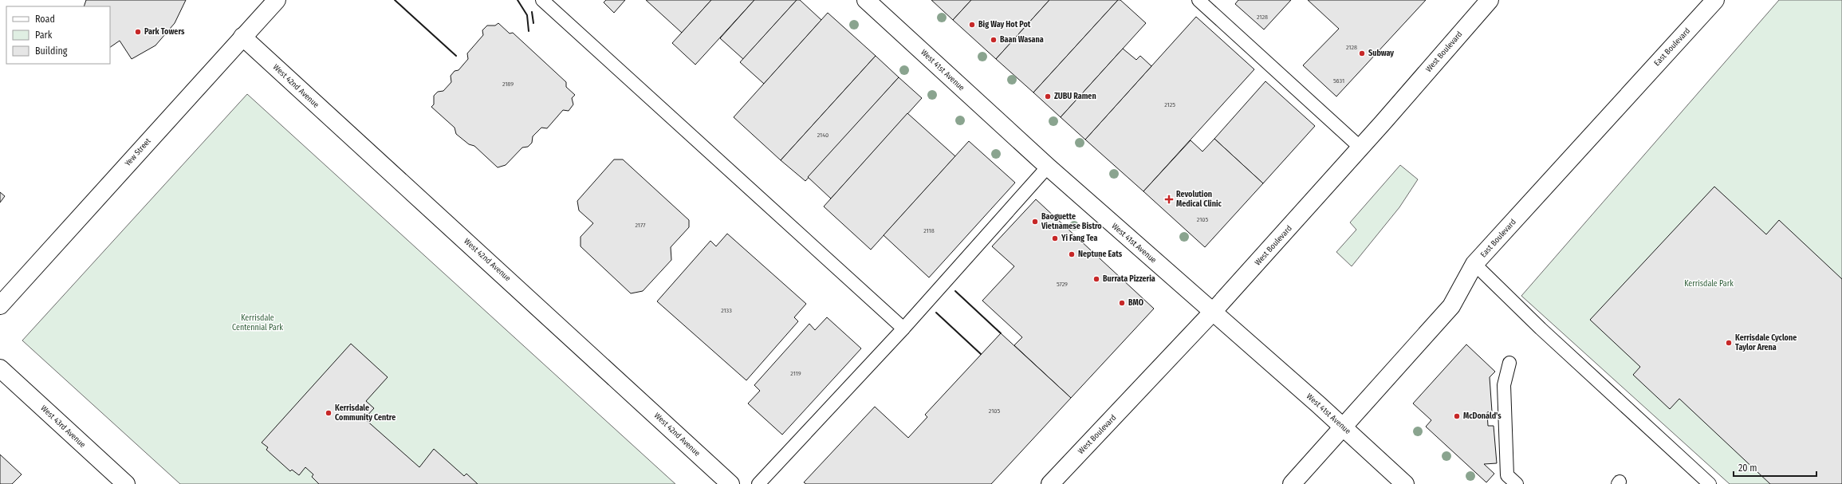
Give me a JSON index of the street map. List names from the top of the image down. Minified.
{"streets":{"street":["East Boulevard","West Boulevard","West 41st Avenue","West 42nd Avenue","Yew Street","West 43rd Avenue"]},"crossings":[["East Boulevard","West 41st Avenue"],["West Boulevard","West 41st Avenue"],["West 42nd Avenue","Yew Street"]],"parks":["Kerrisdale Park","Kerrisdale Centennial Park"],"places":{"other":["Big Way Hot Pot","Park Towers","Baan Wasana","Subway","ZUBU Ramen","Baoguette Vietnamese Bistro","Yi Fang Tea","Neptune Eats","Burrata Pizzeria","BMO","Kerrisdale Cyclone Taylor Arena","Kerrisdale Community Centre","McDonald's"],"health":["Revolution Medical Clinic"]},"house_numbers":["2128","2128","5631","2189","2125","2140","2105","2177","2118","5729","2133","2119","2105"],"legend":["Road","Park","Building"],"scale_bar":"20 m"}
